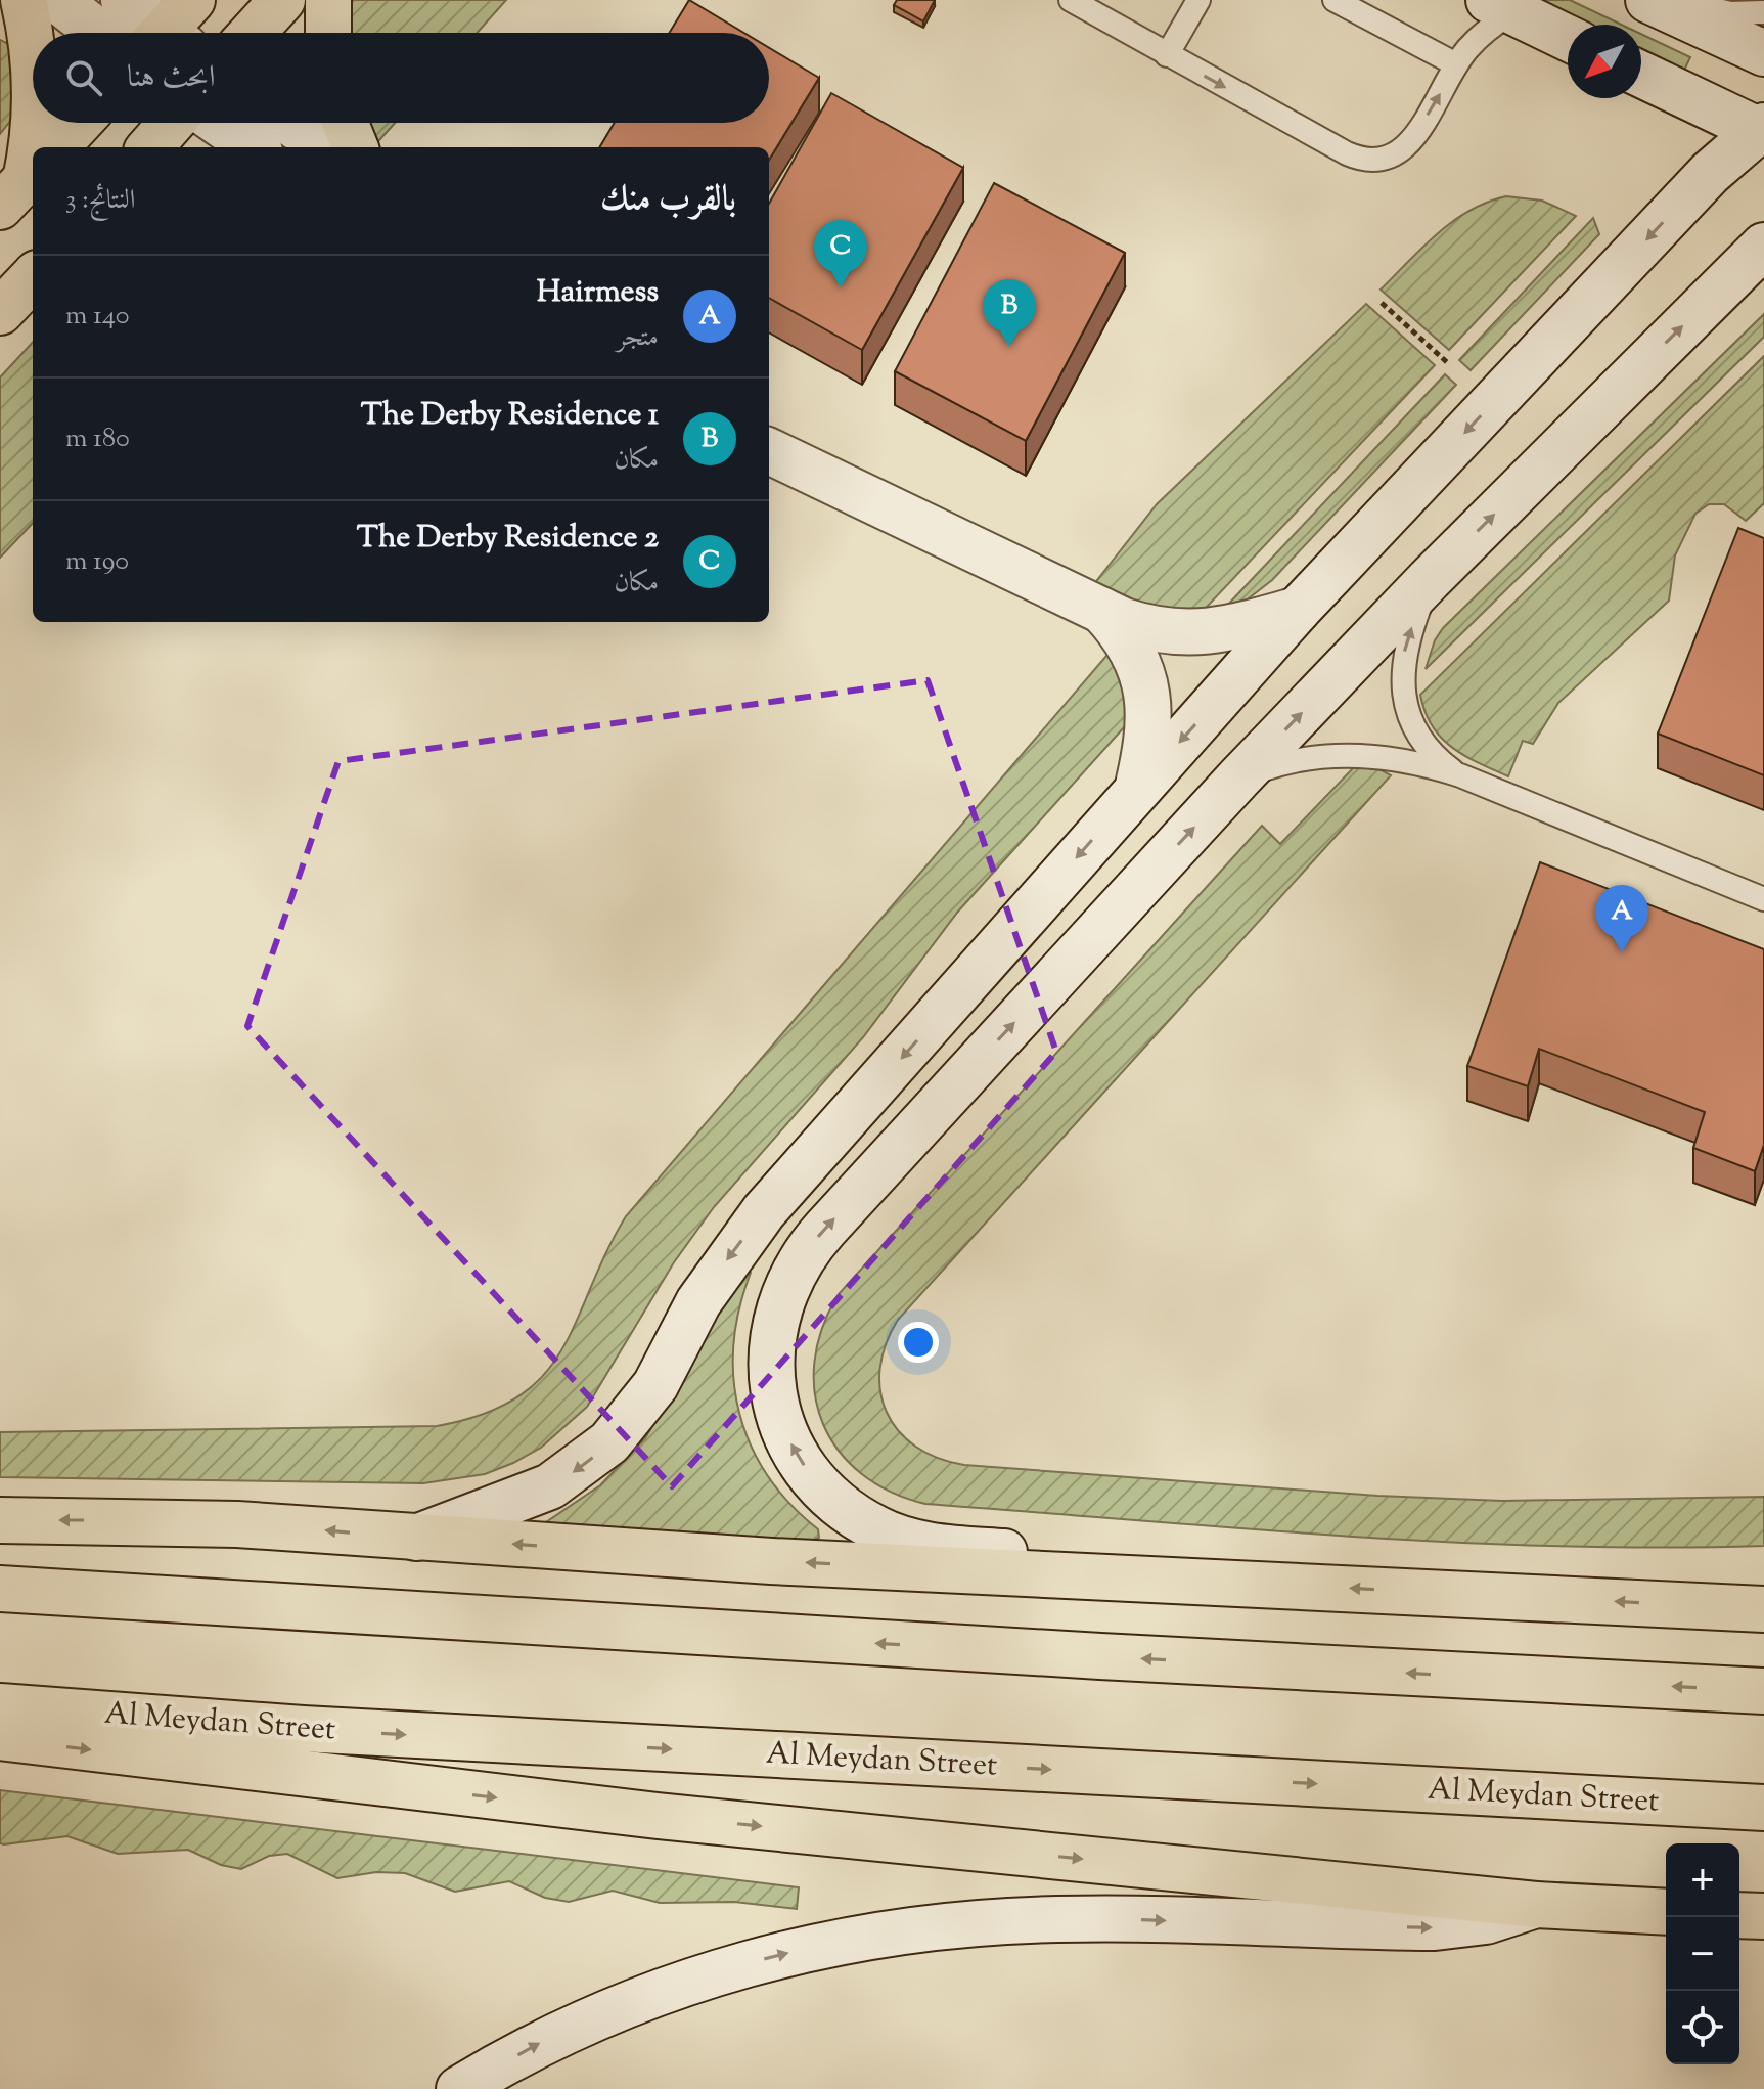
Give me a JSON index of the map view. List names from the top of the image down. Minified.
{"streets":{"main road":["Al Meydan Street"]},"north":"bottom left","page":{"search":"ابحث هنا","heading":["بالقرب منك","النتائج: 3"],"pins":["C","B","A"],"list":[{"mark":"A","name":"Hairmess","note":"متجر","value":"140 m"},{"mark":"B","name":"The Derby Residence 1","note":"مكان","value":"180 m"},{"mark":"C","name":"The Derby Residence 2","note":"مكان","value":"190 m"}],"map_buttons":["+","−"]}}
